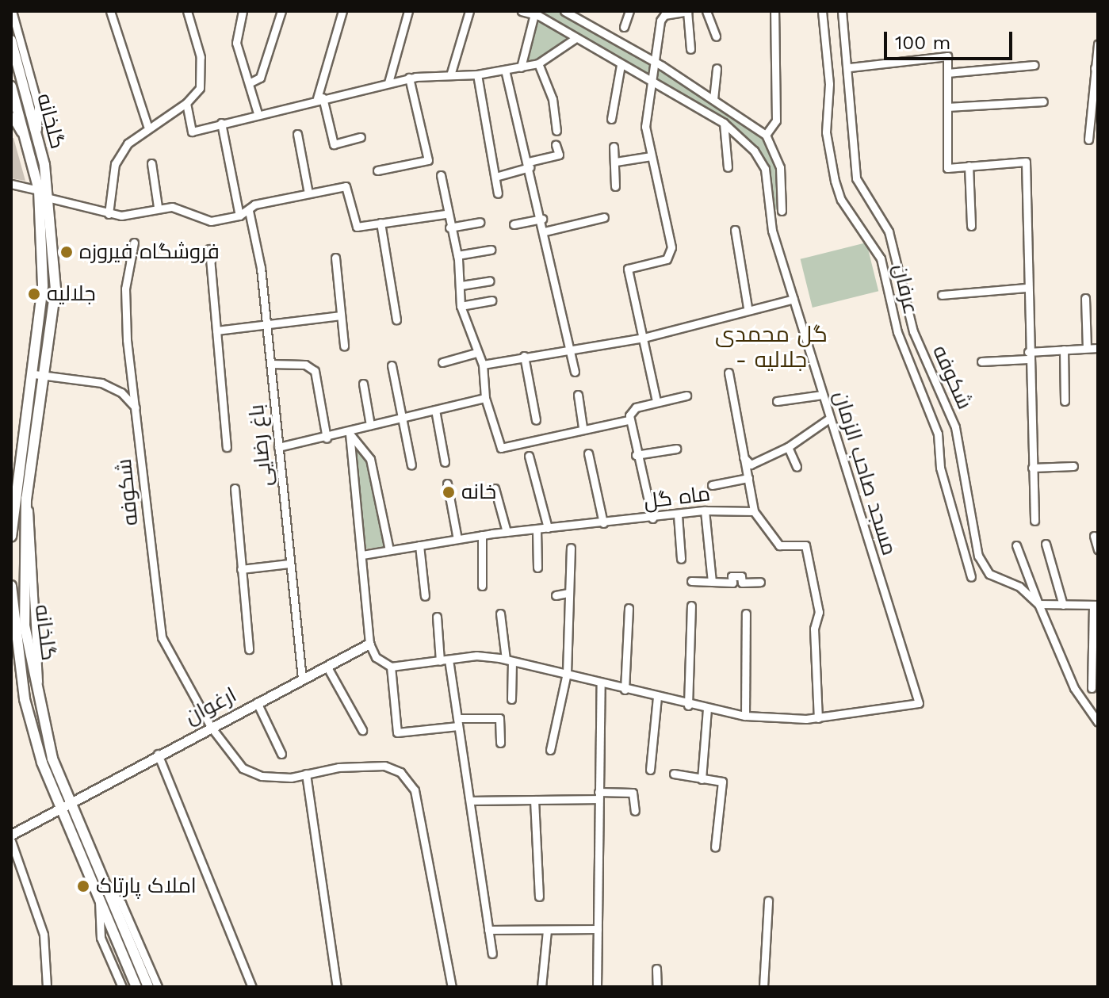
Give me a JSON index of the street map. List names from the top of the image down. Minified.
{"streets":{"main road":["گلخانه"],"street":["عرفان","شکوفه","باغ رضایی","مسجد صاحب الزمان","ماه گل","ارغوان"]},"crossings":[["گلخانه","ارغوان"],["شکوفه","ارغوان"],["باغ رضایی","ارغوان"]],"districts":["گل محمدی - جلالیه"],"places":["فروشگاه فیروزه","جلالیه","خانه","املاک پارتاک"],"scale_bar":"100 m"}
